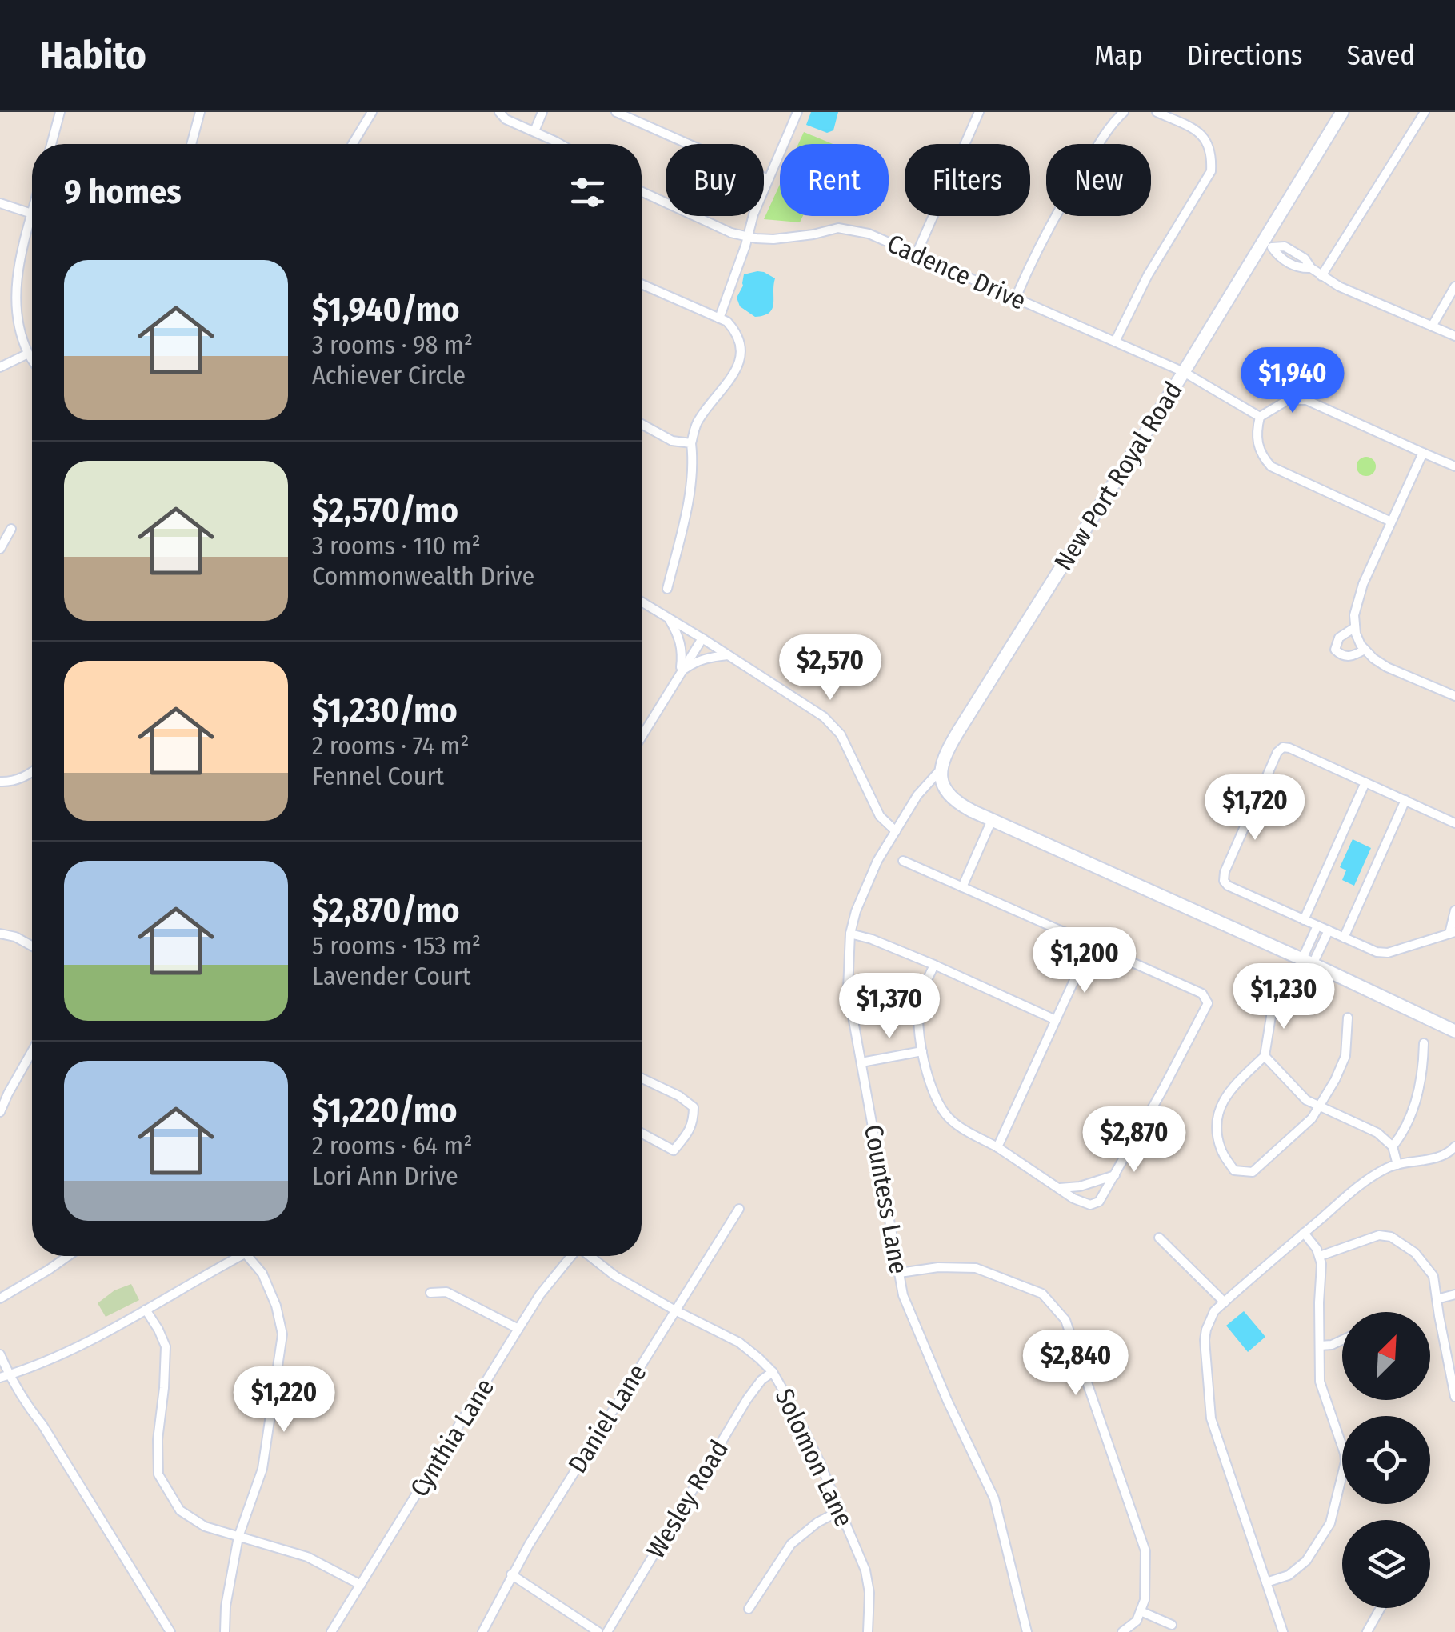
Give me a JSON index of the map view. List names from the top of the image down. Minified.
{"streets":{"main road":["New Port Royal Road"],"street":["Cadence Drive","Countess Lane","Daniel Lane","Cynthia Lane","Solomon Lane","Wesley Road"]},"crossings":[["Cadence Drive","New Port Royal Road"],["New Port Royal Road","Countess Lane"],["Daniel Lane","Solomon Lane"],["Solomon Lane","Wesley Road"]],"north":"top right","page":{"header":"Habito","nav":["Map","Directions","Saved"],"chip":["Buy","Rent","Filters","New"],"heading":"9 homes","list":[{"name":"$1,940/mo","note":"3 rooms · 98 m² · Achiever Circle"},{"name":"$2,570/mo","note":"3 rooms · 110 m² · Commonwealth Drive"},{"name":"$1,230/mo","note":"2 rooms · 74 m² · Fennel Court"},{"name":"$2,870/mo","note":"5 rooms · 153 m² · Lavender Court"},{"name":"$1,220/mo","note":"2 rooms · 64 m² · Lori Ann Drive"}],"price":["$1,940","$2,570","$1,720","$1,200","$1,230","$1,370","$2,870","$2,840","$1,220"]}}
